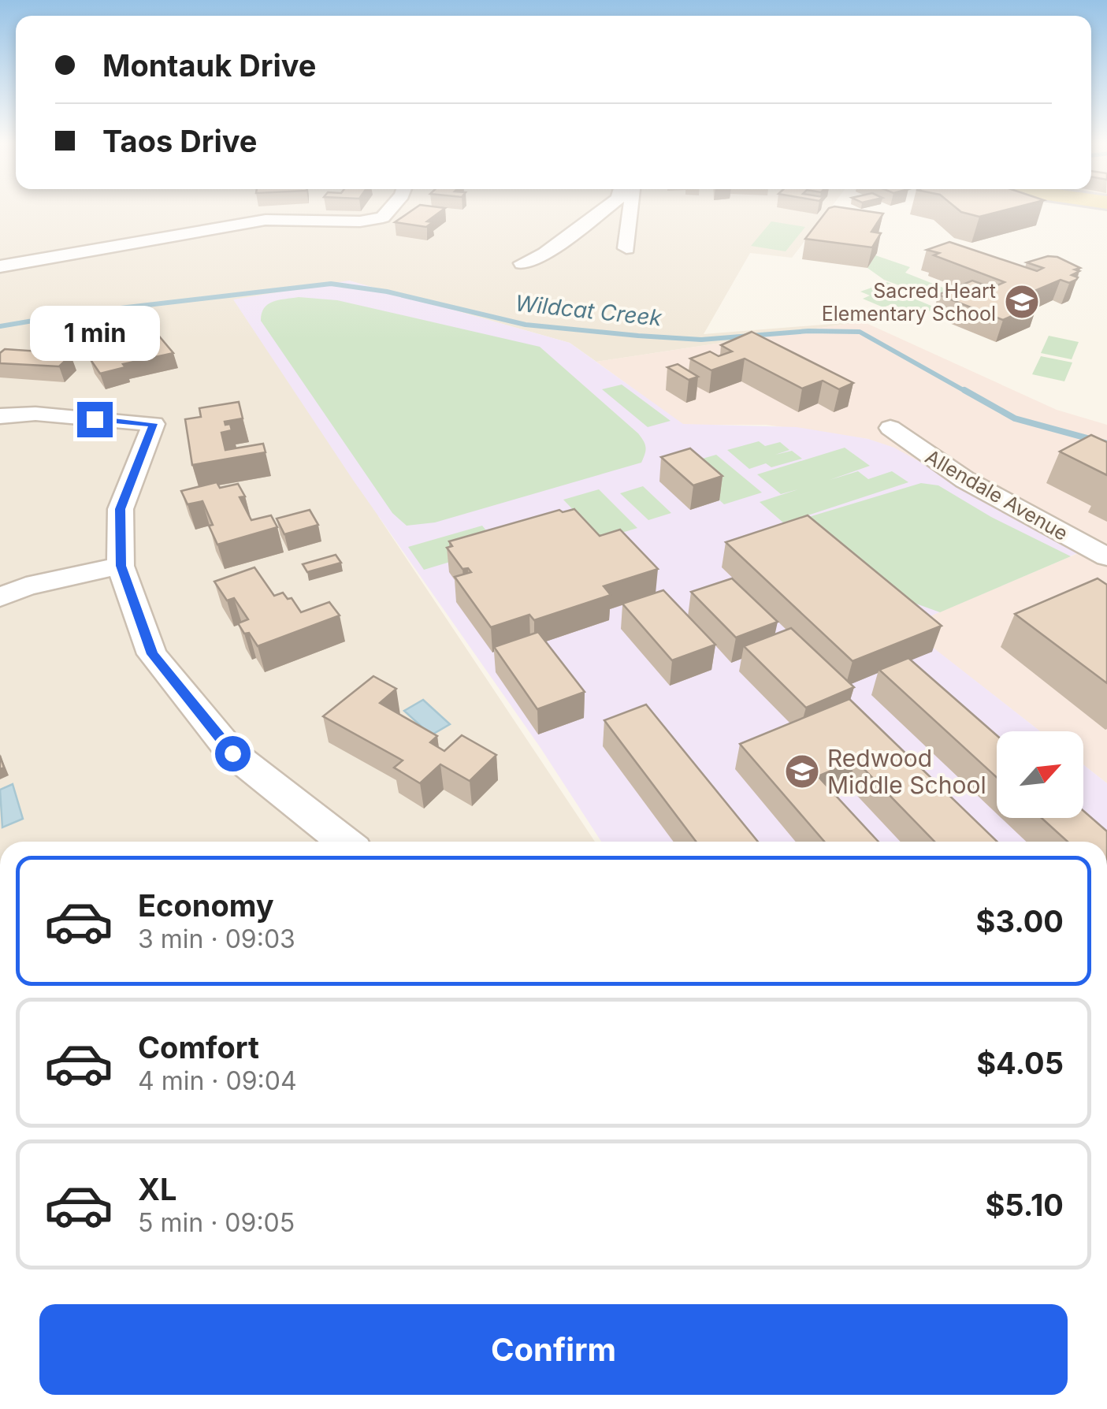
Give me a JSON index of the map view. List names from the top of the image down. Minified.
{"streets":{"street":["Allendale Avenue"]},"water":["Wildcat Creek"],"places":{"school or university":["Sacred Heart Elementary School","Redwood Middle School"]},"north":"top right","page":{"banner":["Montauk Drive","Taos Drive"],"bubble":"1 min","list":[{"name":"Economy","note":"3 min · 09:03","value":"$3.00"},{"name":"Comfort","note":"4 min · 09:04","value":"$4.05"},{"name":"XL","note":"5 min · 09:05","value":"$5.10"}],"buttons":"Confirm"}}
